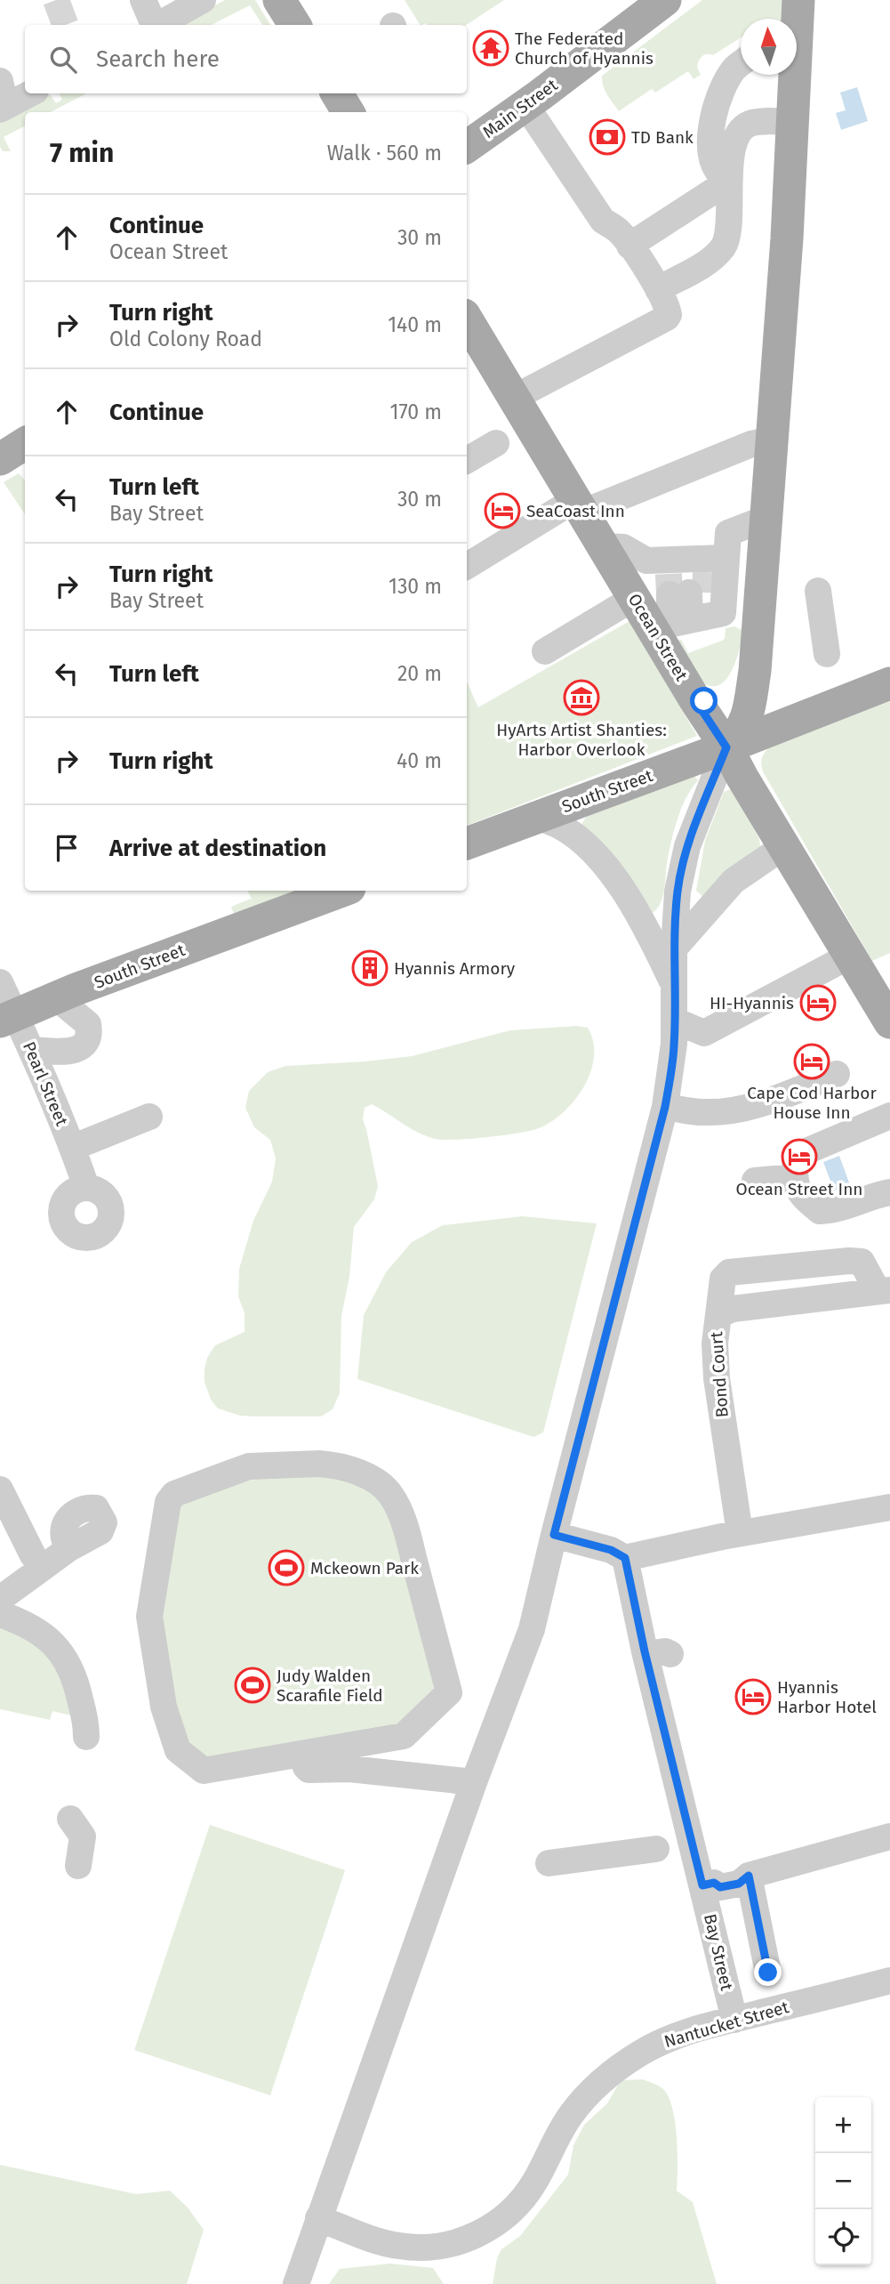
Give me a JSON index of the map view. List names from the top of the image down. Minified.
{"streets":{"main road":["Main Street","Ocean Street","South Street"],"street":["Pearl Street","Bond Court","Bay Street","Nantucket Street"]},"crossings":[["Ocean Street","South Street"],["South Street","Pearl Street"],["Bay Street","Nantucket Street"]],"places":{"temple":["The Federated Church of Hyannis"],"bank":["TD Bank"],"hotel":["SeaCoast Inn","HI-Hyannis","Cape Cod Harbor House Inn","Ocean Street Inn","Hyannis Harbor Hotel"],"museum":["HyArts Artist Shanties: Harbor Overlook"],"building":["Hyannis Armory"],"sports":["Mckeown Park","Judy Walden Scarafile Field"]},"north":"top","page":{"search":"Search here","heading":["7 min","Walk · 560 m"],"list":[["Continue","Ocean Street","30 m"],["Turn right","Old Colony Road","140 m"],["Continue","170 m"],["Turn left","Bay Street","30 m"],["Turn right","Bay Street","130 m"],["Turn left","20 m"],["Turn right","40 m"],"Arrive at destination"],"map_buttons":["+","−"]}}
